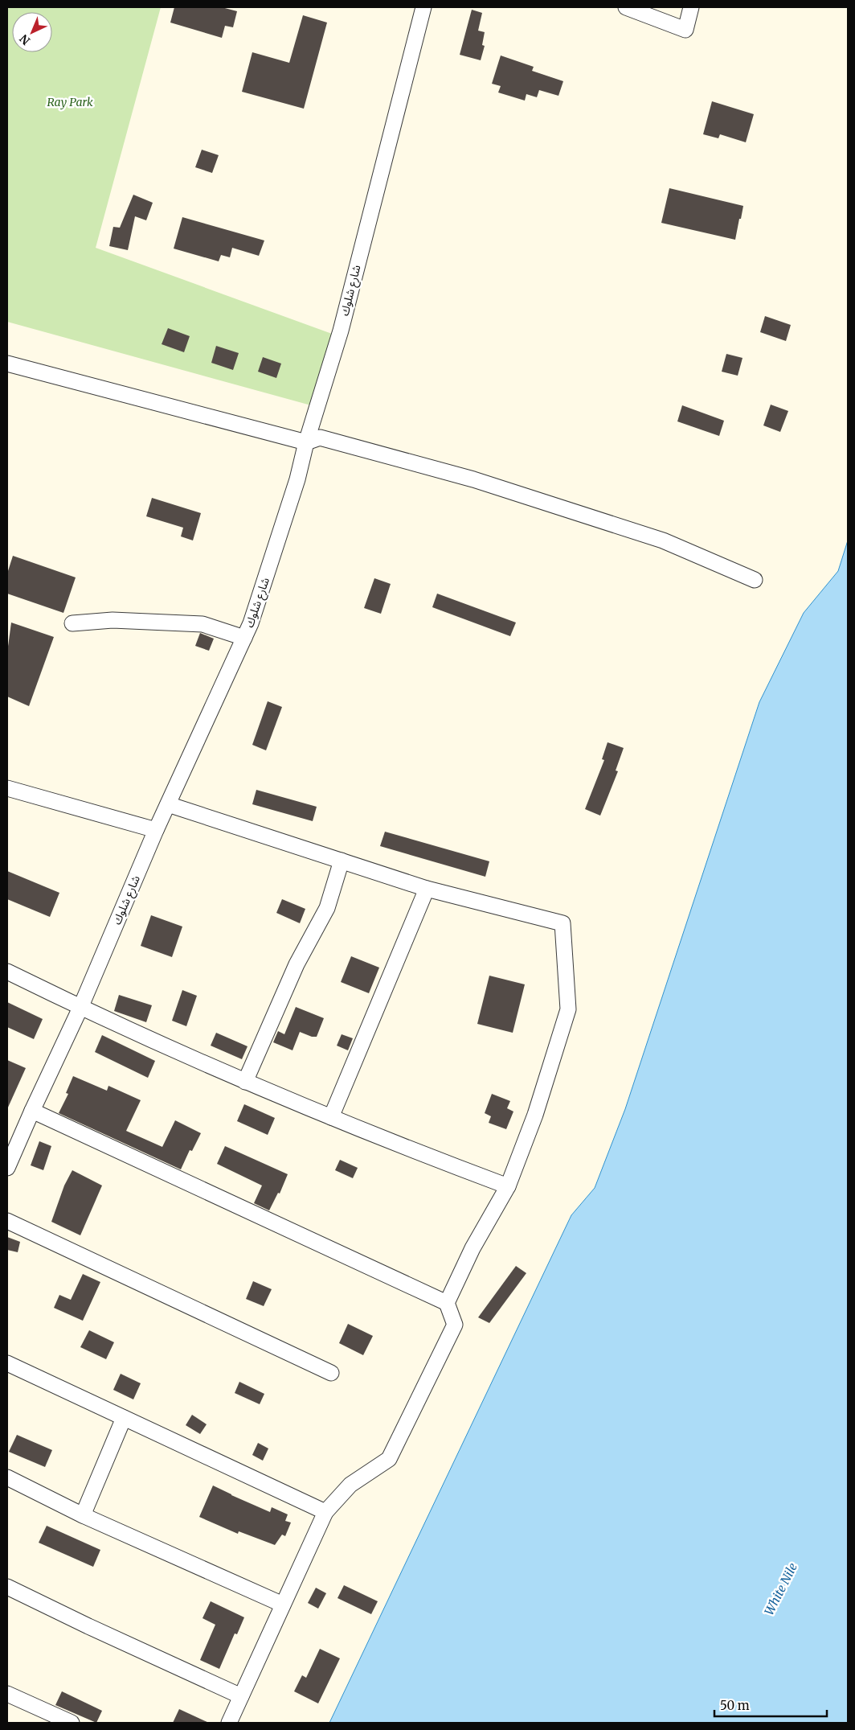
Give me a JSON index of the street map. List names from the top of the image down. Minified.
{"streets":{"street":["شارع شلوك"]},"water":["White Nile"],"parks":["Ray Park"],"scale_bar":"50 m","north":"bottom left"}
